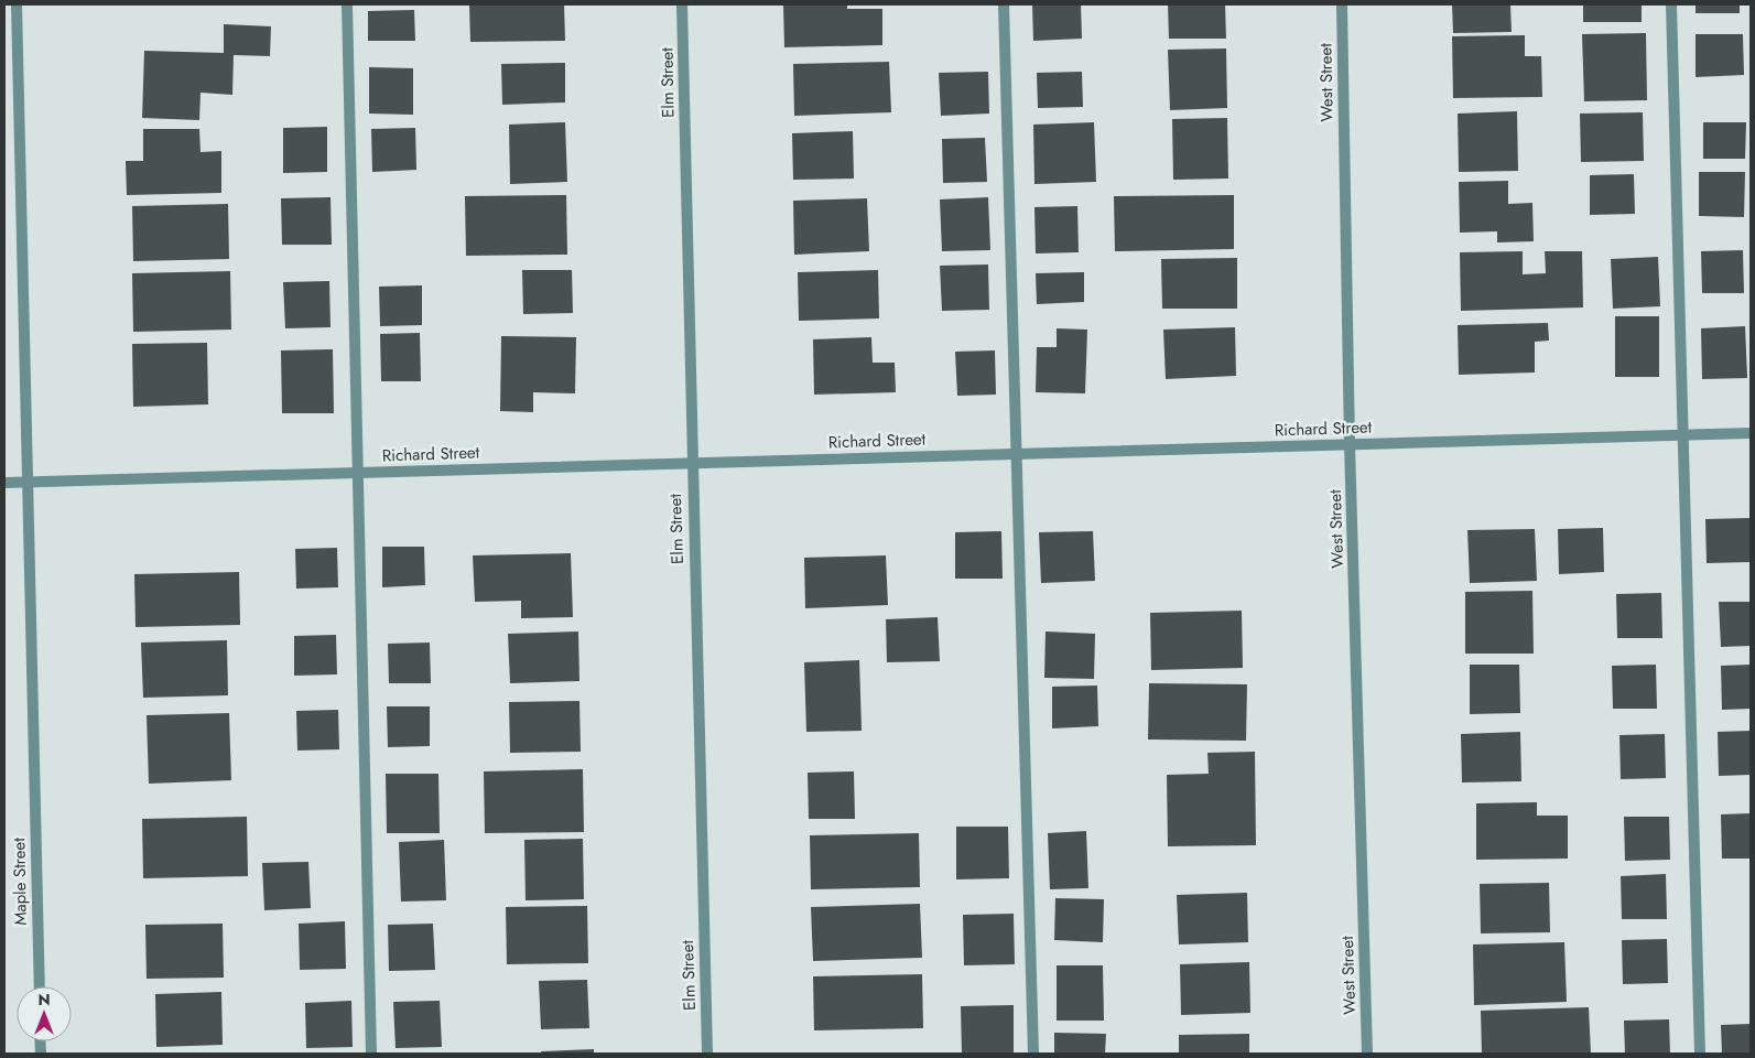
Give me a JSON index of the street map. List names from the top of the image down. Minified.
{"streets":{"street":["Elm Street","West Street","Richard Street","Maple Street"]},"crossings":[["Elm Street","Richard Street"],["West Street","Richard Street"],["Richard Street","Maple Street"]],"north":"top"}
